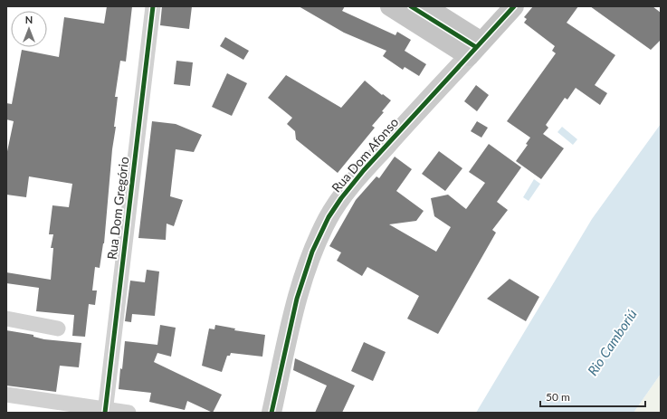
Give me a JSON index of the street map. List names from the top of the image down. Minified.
{"streets":{"main road":["Rua Dom Afonso"],"street":["Rua Dom Gregório"]},"water":["Rio Camboriú"],"scale_bar":"50 m","north":"top"}
